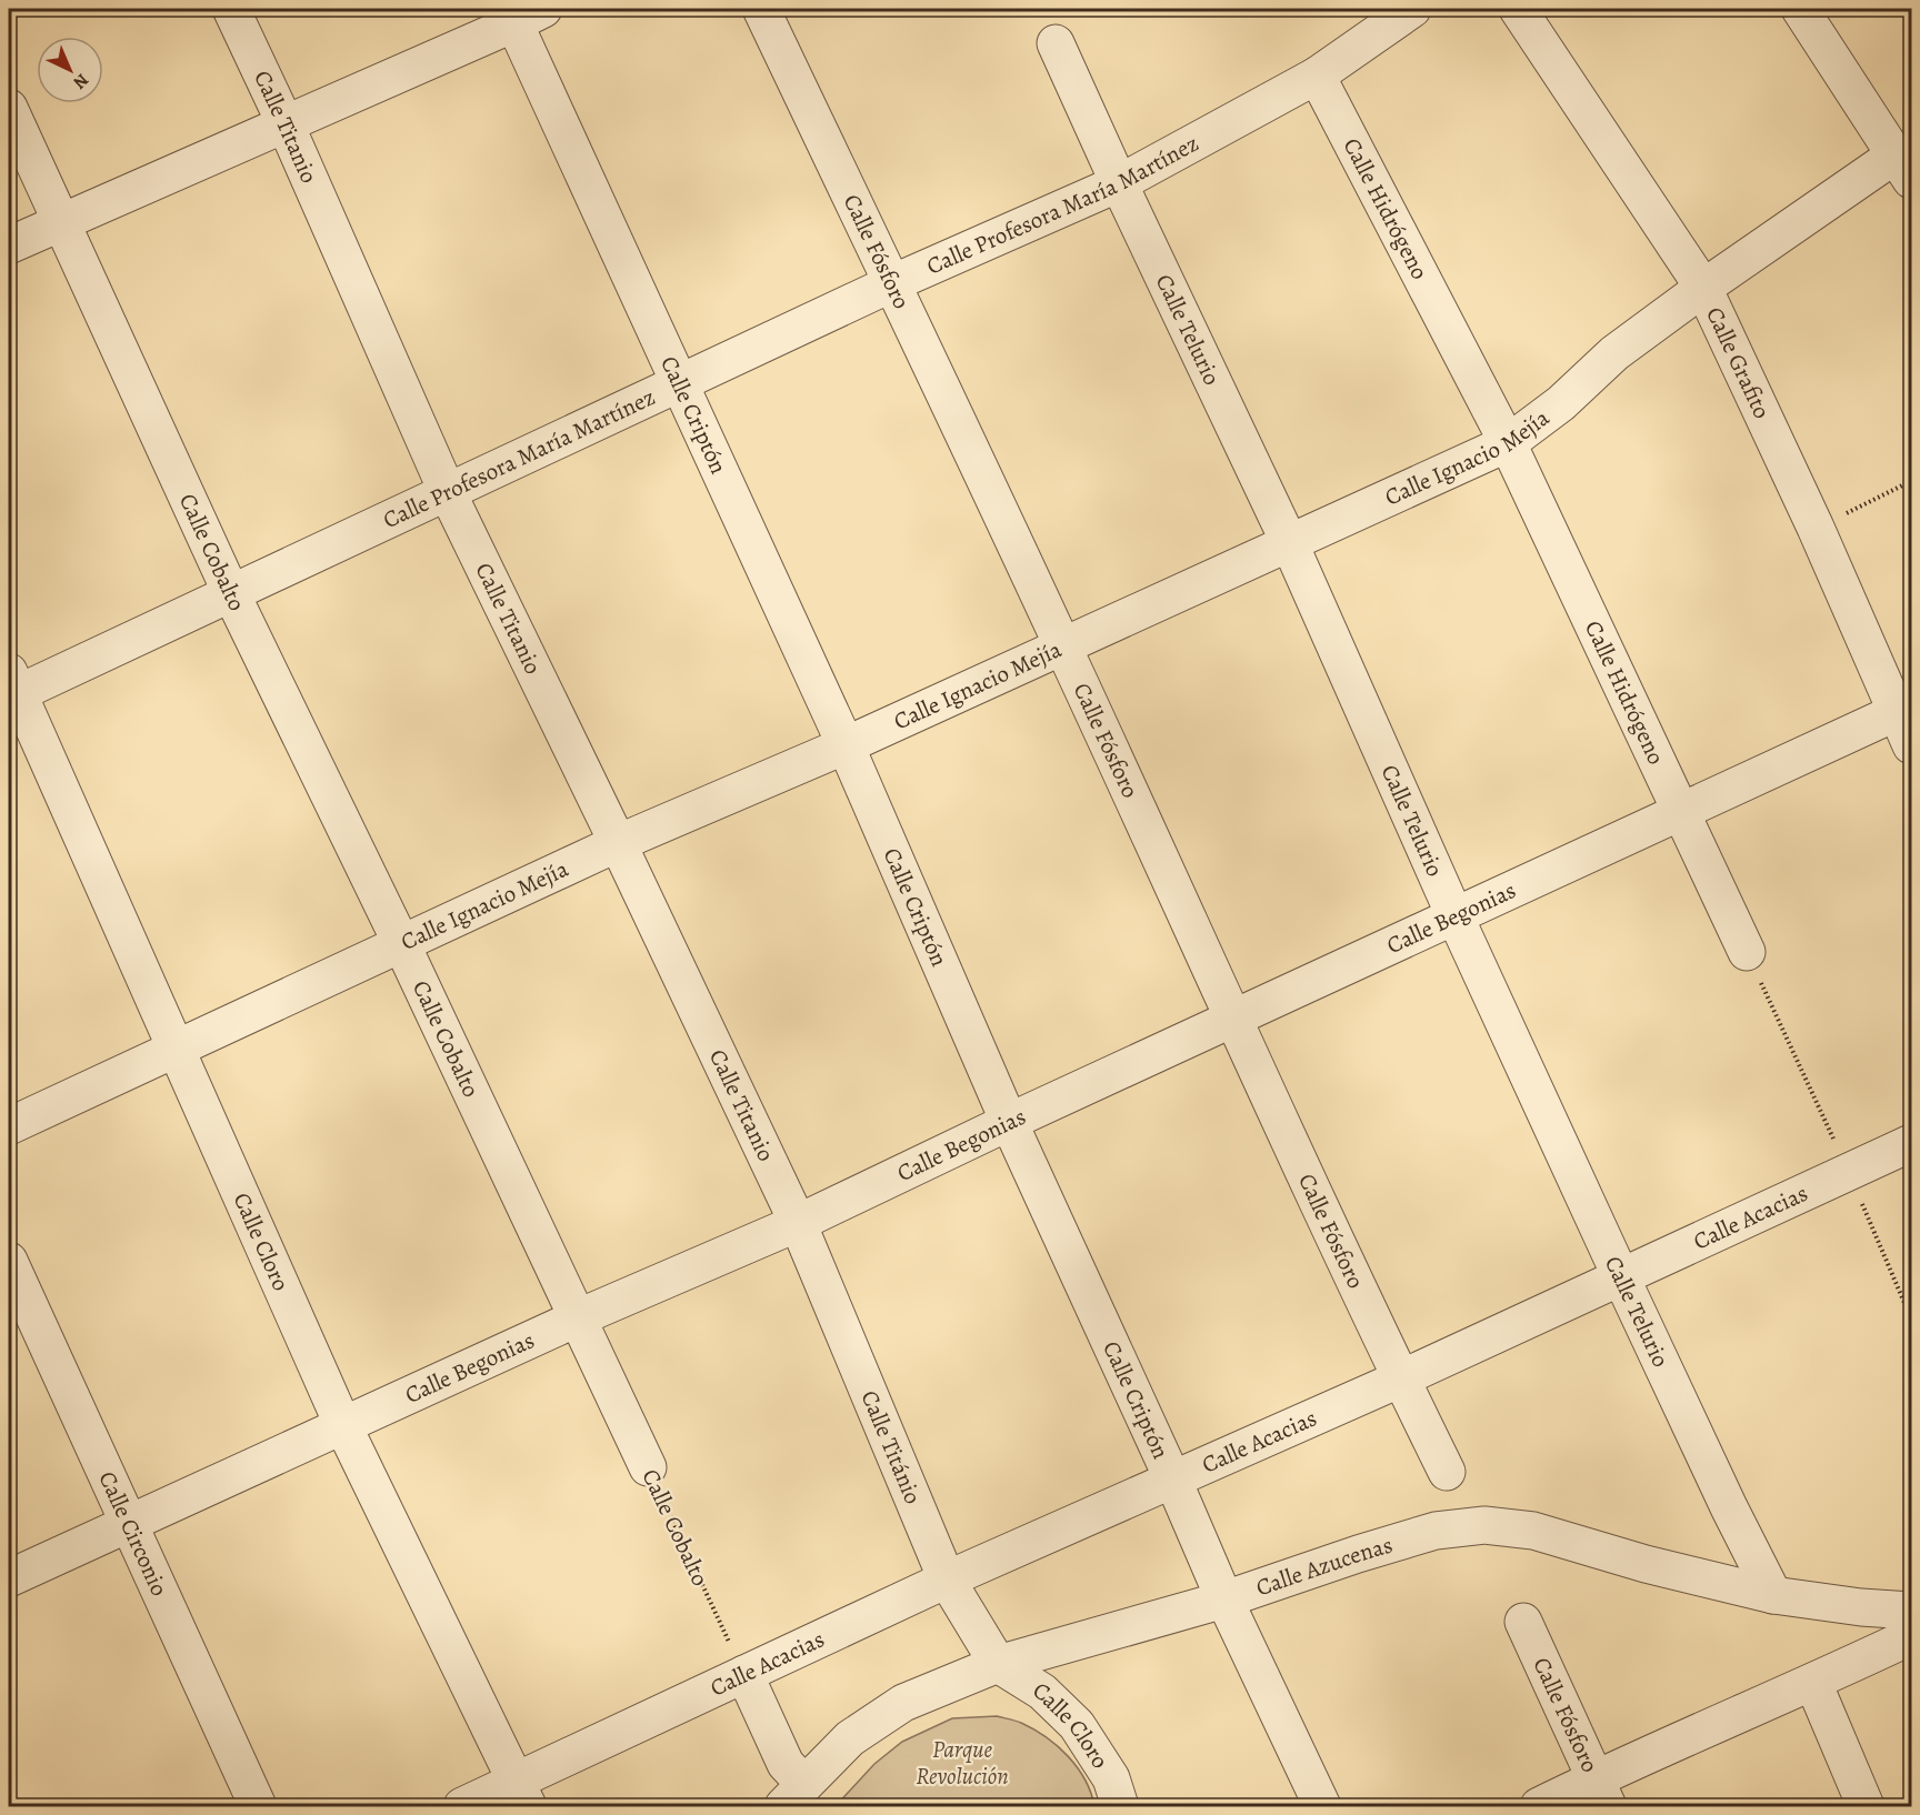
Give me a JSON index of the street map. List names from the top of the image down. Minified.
{"streets":{"street":["Calle Titanio","Calle Profesora María Martínez","Calle Hidrógeno","Calle Fósforo","Calle Telurio","Calle Grafito","Calle Criptón","Calle Ignacio Mejía","Calle Cobalto","Calle Begonias","Calle Acacias","Calle Cloro","Calle Titánio","Calle Circonio","Calle Azucenas"]},"crossings":[["Calle Titanio","Calle Profesora María Martínez"],["Calle Titanio","Calle Ignacio Mejía"],["Calle Titanio","Calle Begonias"],["Calle Titanio","Calle Titánio"],["Calle Profesora María Martínez","Calle Hidrógeno"],["Calle Profesora María Martínez","Calle Fósforo"],["Calle Profesora María Martínez","Calle Telurio"],["Calle Profesora María Martínez","Calle Criptón"],["Calle Profesora María Martínez","Calle Cobalto"],["Calle Profesora María Martínez","Calle Cloro"],["Calle Hidrógeno","Calle Ignacio Mejía"],["Calle Hidrógeno","Calle Begonias"],["Calle Fósforo","Calle Ignacio Mejía"],["Calle Fósforo","Calle Begonias"],["Calle Fósforo","Calle Acacias"],["Calle Telurio","Calle Ignacio Mejía"],["Calle Telurio","Calle Begonias"],["Calle Telurio","Calle Acacias"],["Calle Telurio","Calle Azucenas"],["Calle Grafito","Calle Ignacio Mejía"],["Calle Grafito","Calle Begonias"],["Calle Criptón","Calle Ignacio Mejía"],["Calle Criptón","Calle Begonias"],["Calle Criptón","Calle Acacias"],["Calle Criptón","Calle Azucenas"],["Calle Ignacio Mejía","Calle Cobalto"],["Calle Ignacio Mejía","Calle Cloro"],["Calle Cobalto","Calle Begonias"],["Calle Cobalto","Calle Acacias"],["Calle Begonias","Calle Cloro"],["Calle Begonias","Calle Titánio"],["Calle Begonias","Calle Circonio"],["Calle Acacias","Calle Cloro"],["Calle Acacias","Calle Titánio"],["Calle Cloro","Calle Titánio"],["Calle Cloro","Calle Azucenas"],["Calle Titánio","Calle Azucenas"]],"parks":["Parque Revolución"],"north":"bottom right"}
